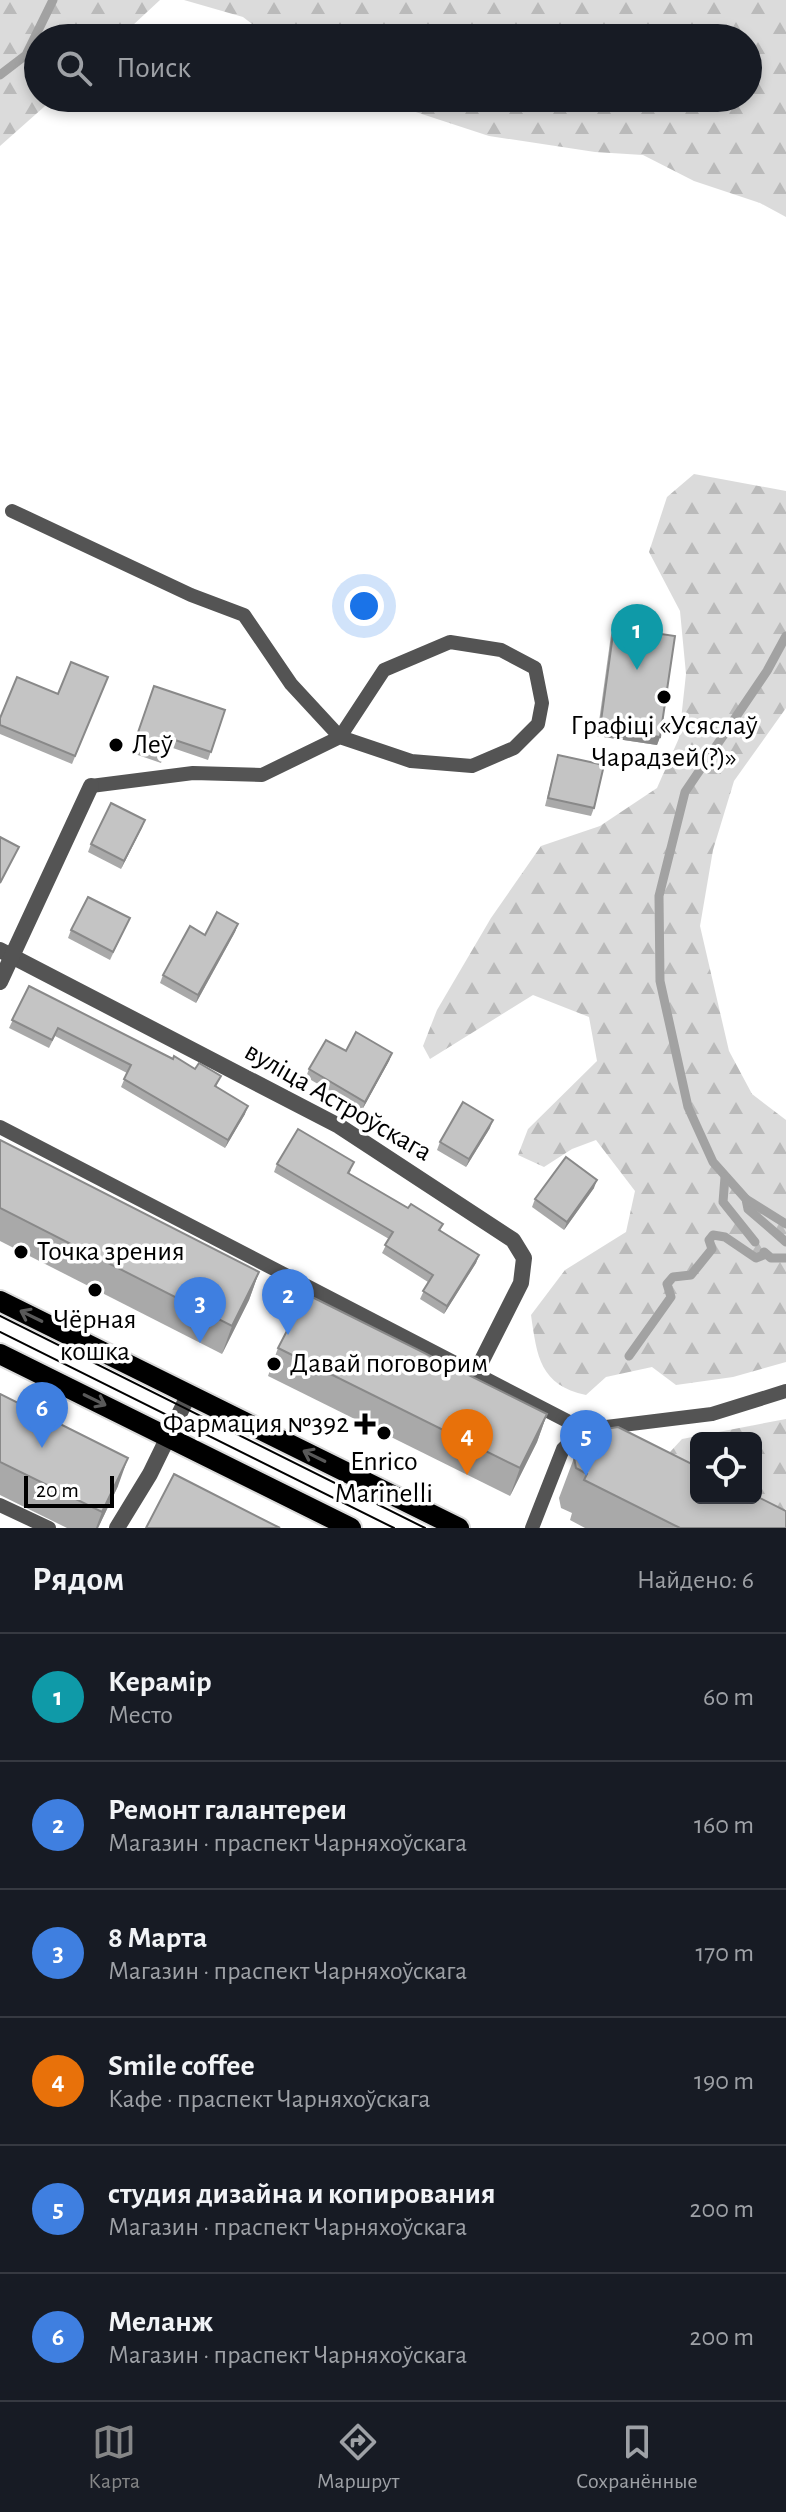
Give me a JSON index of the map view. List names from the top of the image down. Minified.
{"streets":{"street":["вуліца Астроўскага"]},"places":{"other":["Графіці «Усяслаў Чарадзей(?)»","Леў","Точка зрения","Чёрная кошка","Давай поговорим","Enrico Marinelli"],"health":["Фармация №392"]},"scale_bar":"20 m","page":{"search":"Поиск","pins":["1","2","3","6","4","5"],"scale":"20 m","heading":["Рядом","Найдено: 6"],"list":[{"mark":"1","name":"Керамір","note":"Место","value":"60 m"},{"mark":"2","name":"Ремонт галантереи","note":"Магазин · праспект Чарняхоўскага","value":"160 m"},{"mark":"3","name":"8 Марта","note":"Магазин · праспект Чарняхоўскага","value":"170 m"},{"mark":"4","name":"Smile coffee","note":"Кафе · праспект Чарняхоўскага","value":"190 m"},{"mark":"5","name":"студия дизайна и копирования","note":"Магазин · праспект Чарняхоўскага","value":"200 m"},{"mark":"6","name":"Меланж","note":"Магазин · праспект Чарняхоўскага","value":"200 m"}],"nav":["Карта","Маршрут","Сохранённые"]}}
